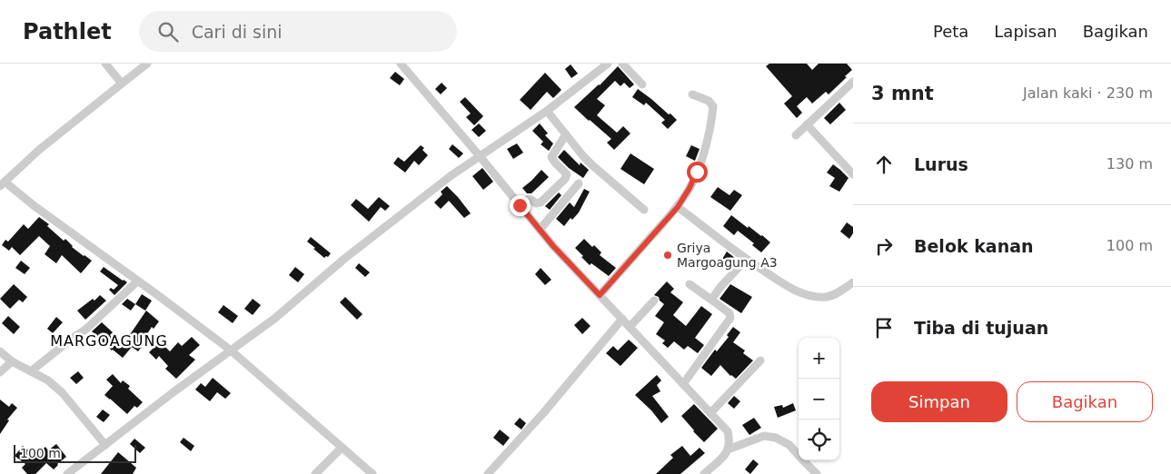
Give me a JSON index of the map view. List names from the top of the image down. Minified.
{"districts":["MARGOAGUNG"],"places":["Griya Margoagung A3"],"scale_bar":"100 m","page":{"header":"Pathlet","search":"Cari di sini","nav":["Peta","Lapisan","Bagikan"],"heading":["3 mnt","Jalan kaki · 230 m"],"list":[["Lurus","130 m"],["Belok kanan","100 m"],"Tiba di tujuan"],"map_buttons":["+","−"],"buttons":["Simpan","Bagikan"],"scale":"100 m"}}
